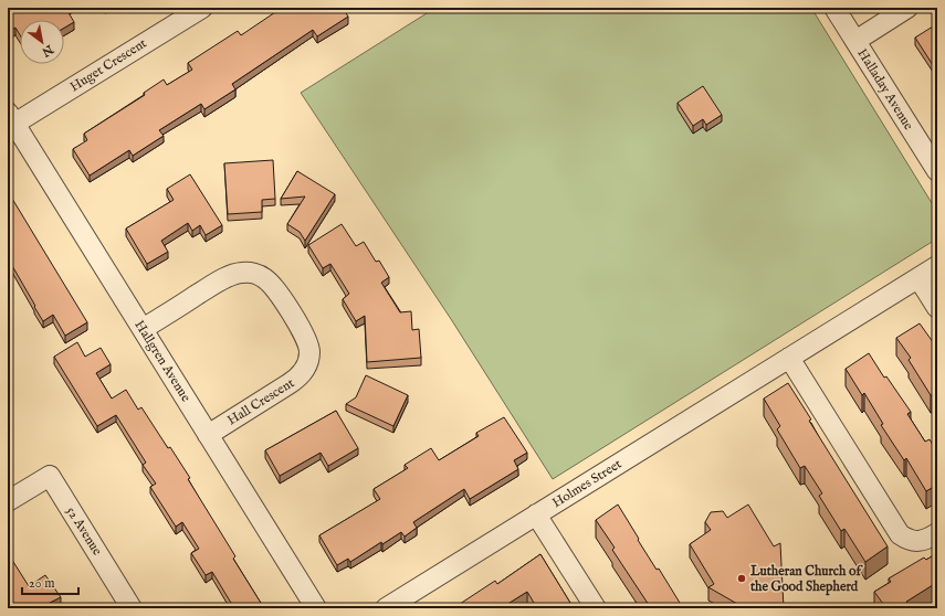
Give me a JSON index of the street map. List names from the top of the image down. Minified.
{"streets":{"street":["Huget Crescent","Halladay Avenue","Hallgren Avenue","Hall Crescent","Holmes Street","52 Avenue"]},"crossings":[["Huget Crescent","Hallgren Avenue"],["Hallgren Avenue","Hall Crescent"]],"places":["Lutheran Church of the Good Shepherd"],"scale_bar":"20 m","north":"bottom right"}
